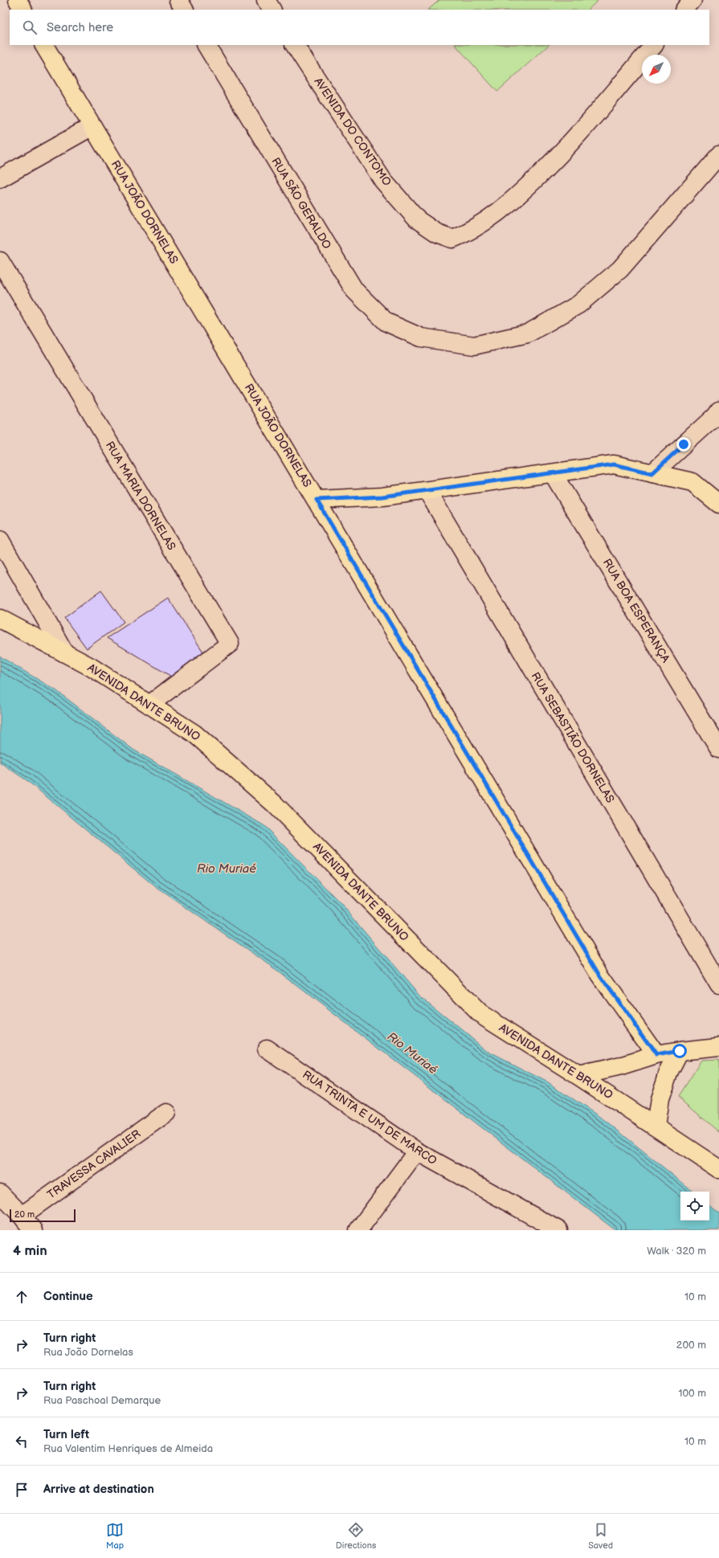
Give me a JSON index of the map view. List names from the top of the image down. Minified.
{"streets":{"main road":["RUA JOÃO DORNELAS","AVENIDA DANTE BRUNO"],"street":["AVENIDA DO CONTOMO","RUA SÃO GERALDO","RUA MARIA DORNELAS","RUA BOA ESPERANÇA","RUA SEBASTIÃO DORNELAS","RUA TRINTA E UM DE MARCO","TRAVESSA CAVALIER"]},"crossings":[["RUA MARIA DORNELAS","AVENIDA DANTE BRUNO"]],"water":["Rio Muriaé"],"scale_bar":"20 m","north":"bottom left","page":{"search":"Search here","scale":"20 m","heading":["4 min","Walk · 320 m"],"list":[["Continue","10 m"],["Turn right","Rua João Dornelas","200 m"],["Turn right","Rua Paschoal Demarque","100 m"],["Turn left","Rua Valentim Henriques de Almeida","10 m"],"Arrive at destination"],"nav":["Map","Directions","Saved"]}}
